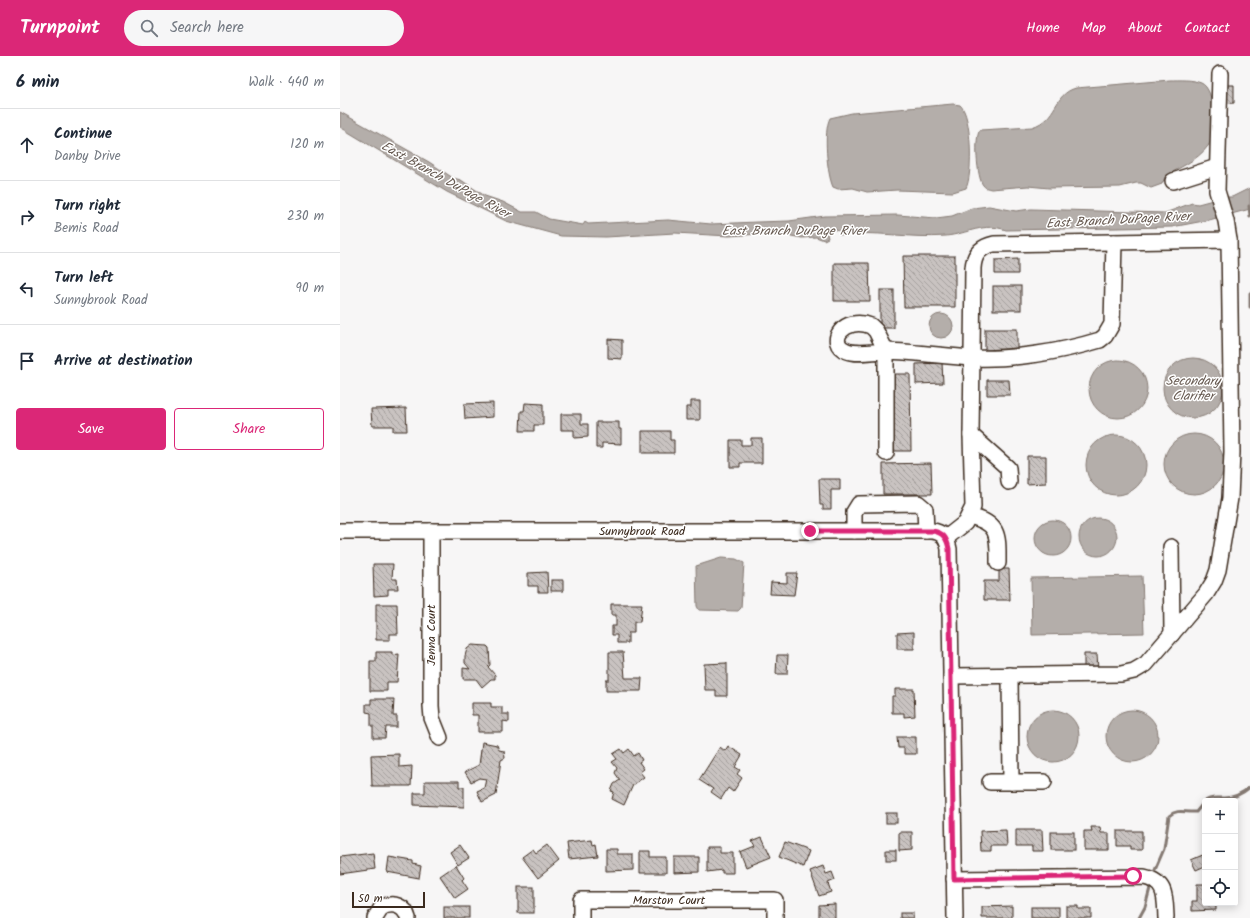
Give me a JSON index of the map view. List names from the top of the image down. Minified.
{"streets":{"street":["Sunnybrook Road","Jenna Court","Marston Court"]},"crossings":[["Sunnybrook Road","Jenna Court"]],"water":["East Branch DuPage River","Secondary Clarifier"],"scale_bar":"50 m","page":{"header":"Turnpoint","search":"Search here","nav":["Home","Map","About","Contact"],"heading":["6 min","Walk · 440 m"],"list":[["Continue","Danby Drive","120 m"],["Turn right","Bemis Road","230 m"],["Turn left","Sunnybrook Road","90 m"],"Arrive at destination"],"buttons":["Save","Share"],"map_buttons":["+","−"],"scale":"50 m"}}
